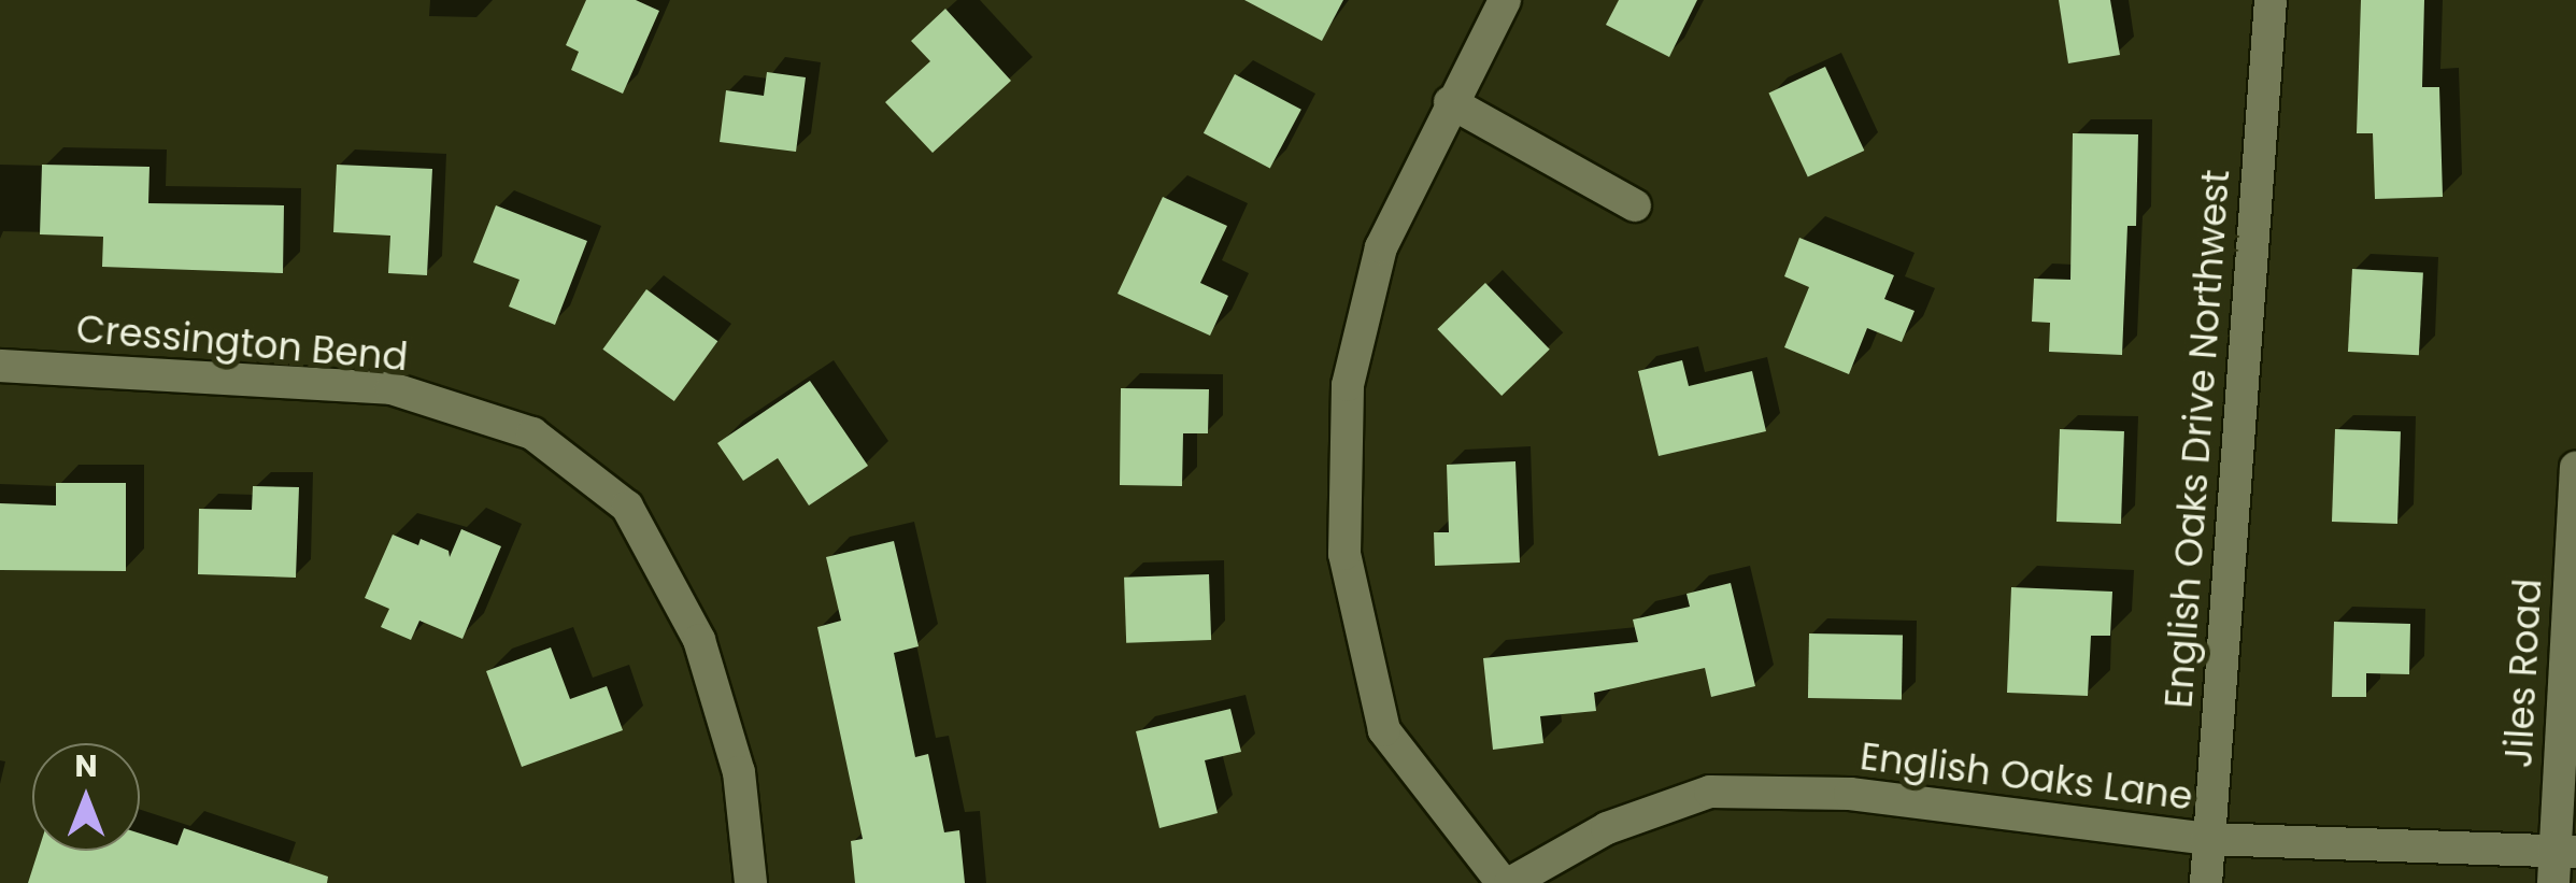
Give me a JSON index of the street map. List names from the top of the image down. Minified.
{"streets":{"street":["Cressington Bend","English Oaks Drive Northwest","Jiles Road","English Oaks Lane"]},"crossings":[["English Oaks Drive Northwest","English Oaks Lane"],["Jiles Road","English Oaks Lane"]],"north":"top"}
